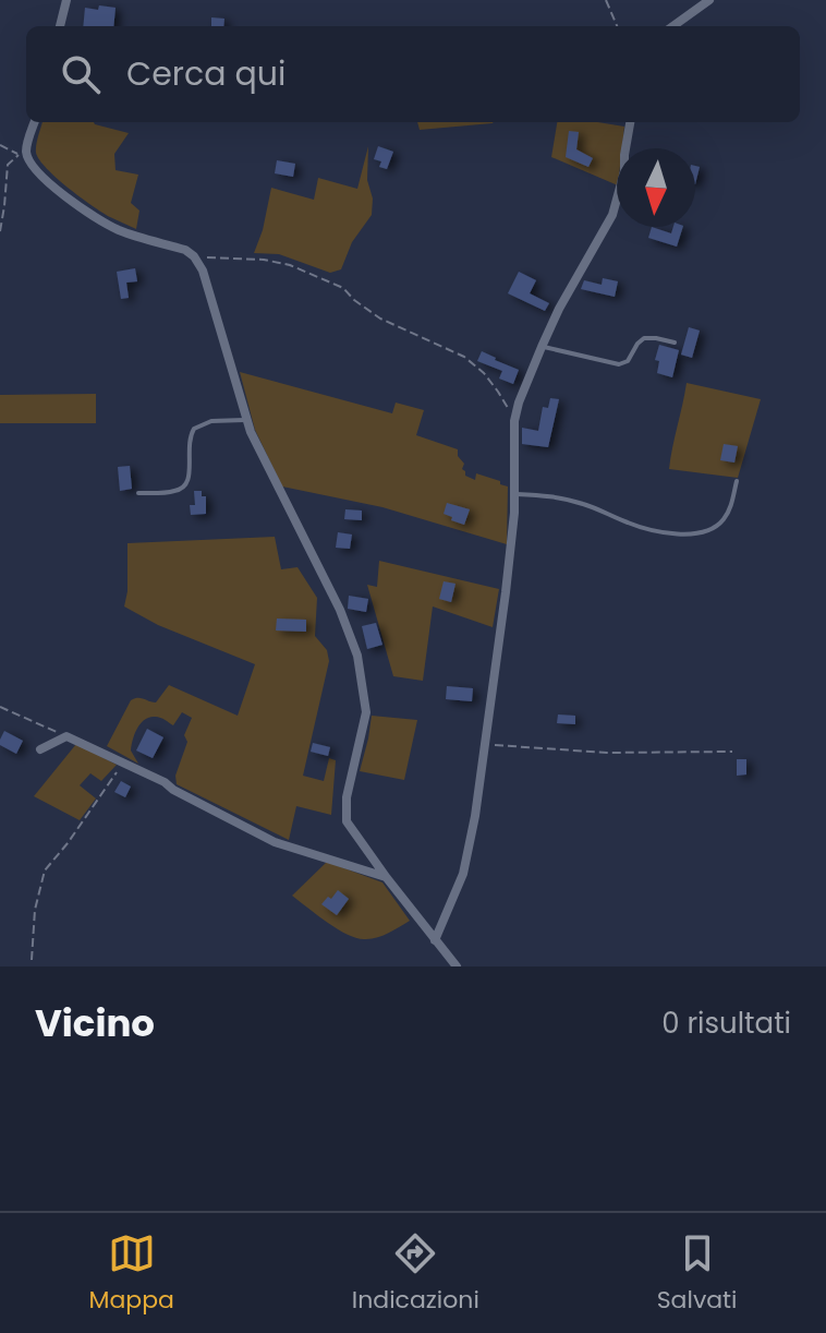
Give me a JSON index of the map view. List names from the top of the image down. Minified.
{"north":"bottom","page":{"search":"Cerca qui","heading":["Vicino","0 risultati"],"nav":["Mappa","Indicazioni","Salvati"]}}
